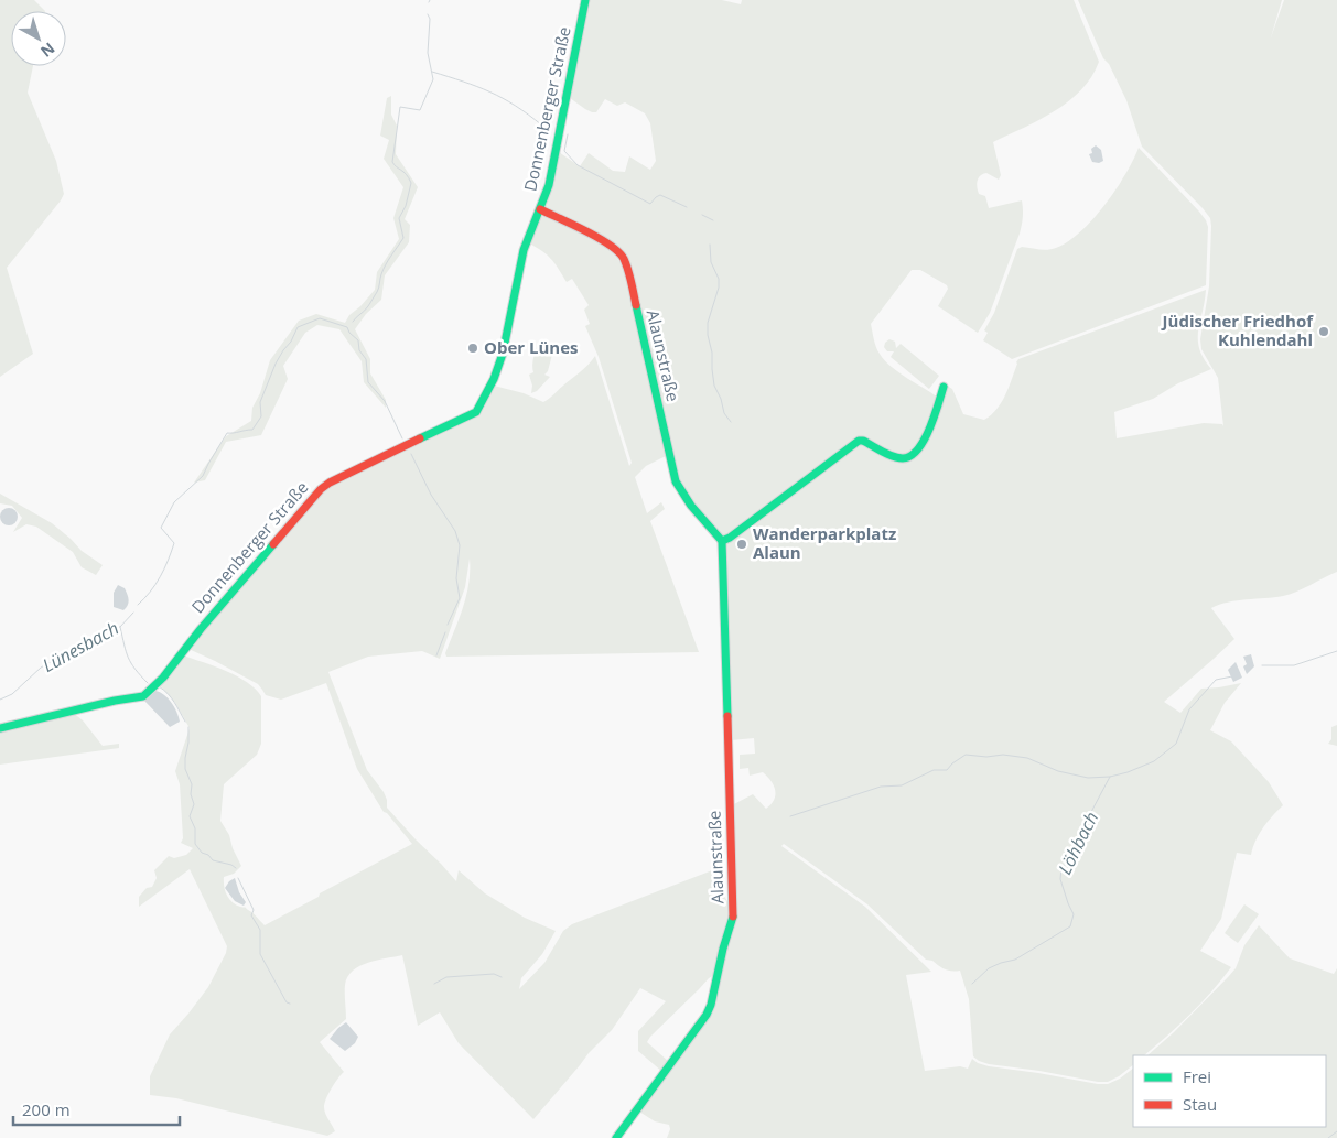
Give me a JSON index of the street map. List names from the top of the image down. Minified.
{"streets":{"street":["Donnenberger Straße","Alaunstraße"]},"crossings":[["Donnenberger Straße","Alaunstraße"]],"water":["Lünesbach","Löhbach"],"places":["Jüdischer Friedhof Kuhlendahl","Ober Lünes","Wanderparkplatz Alaun"],"legend":["Frei","Stau"],"scale_bar":"200 m","north":"bottom right"}
